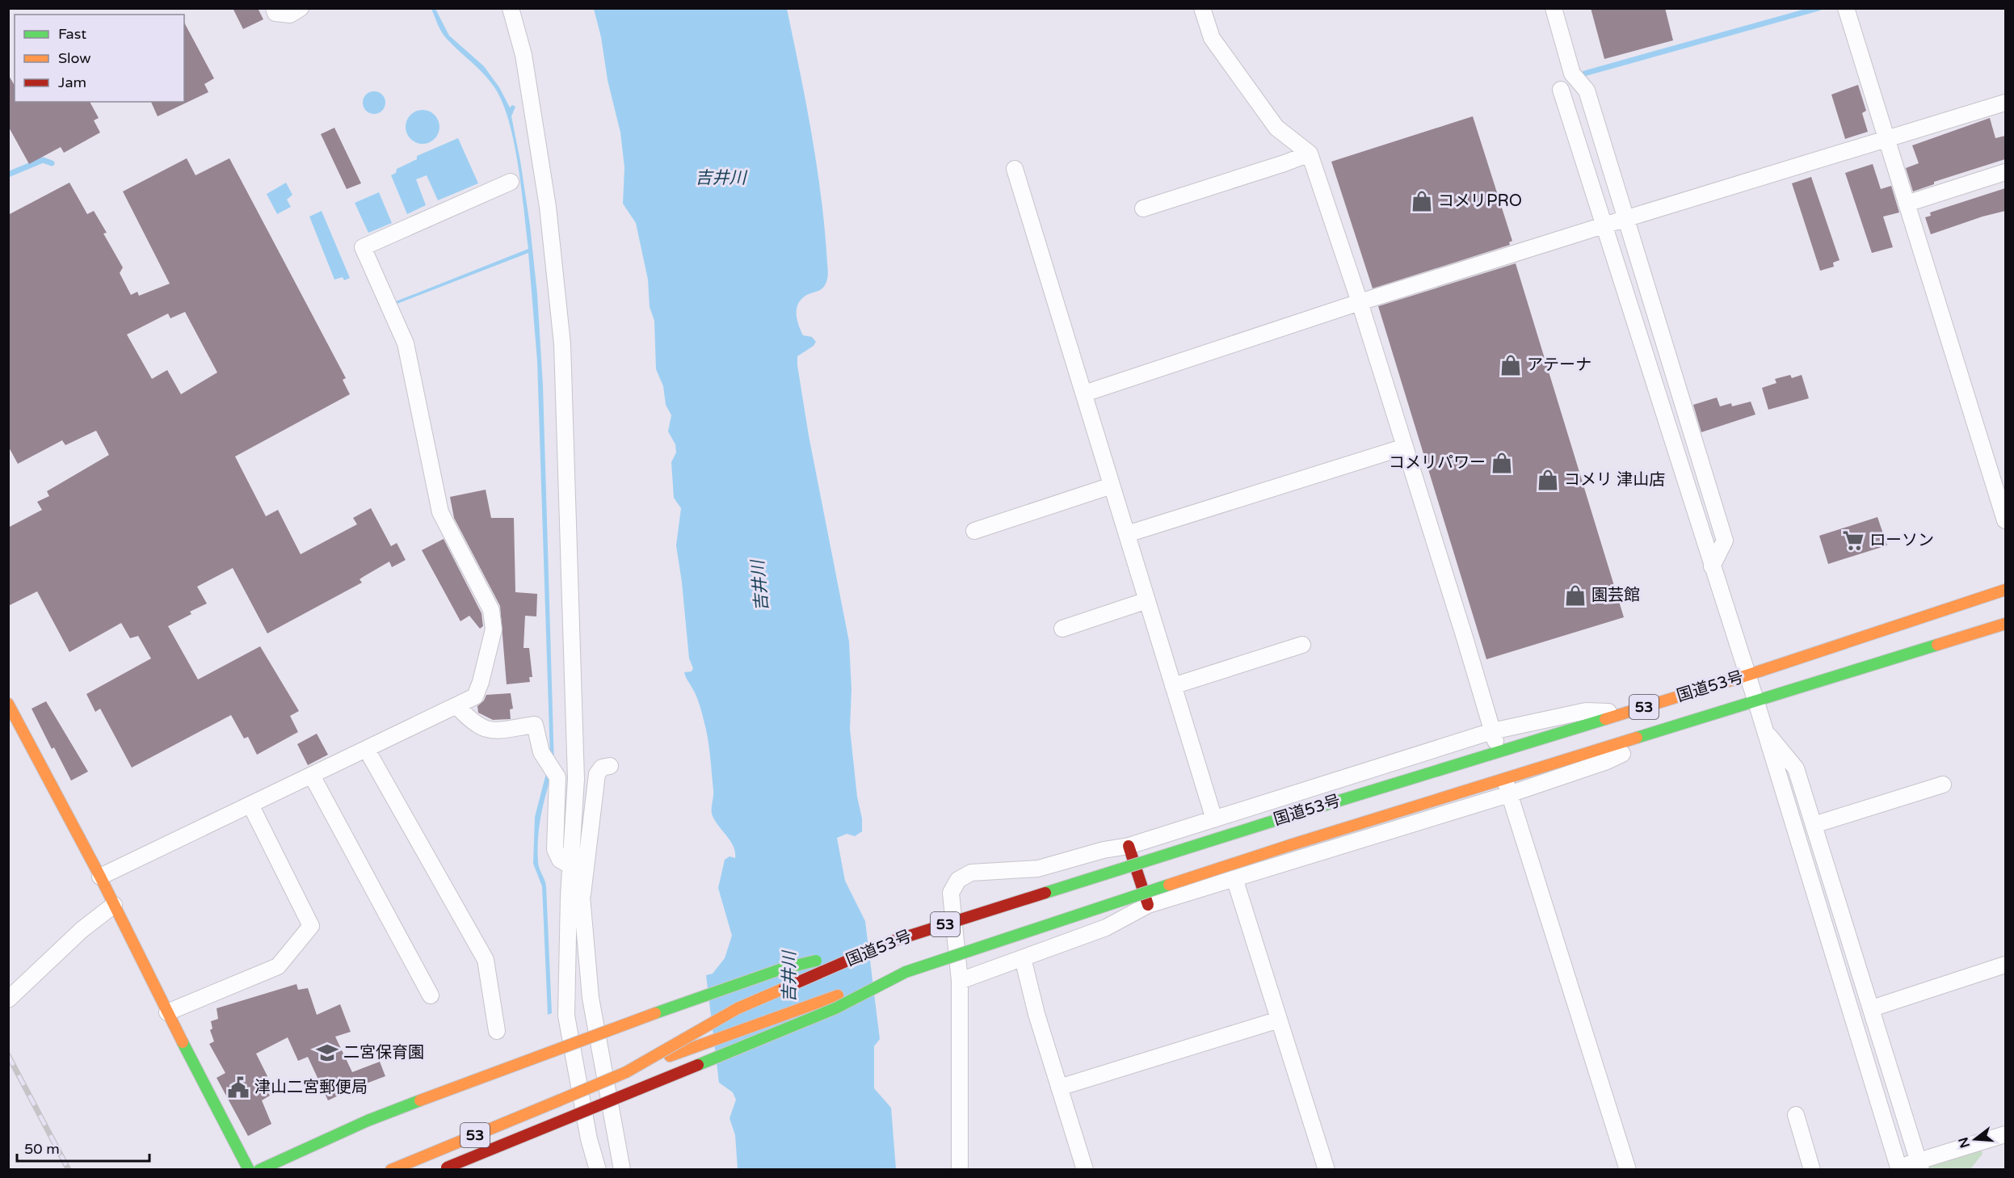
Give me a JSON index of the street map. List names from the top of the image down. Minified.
{"streets":{"main road":["国道53号","53"]},"water":["吉井川"],"places":{"shop":["コメリPRO","アテーナ","コメリパワー","コメリ 津山店","園芸館"],"supermarket":["ローソン"],"school or university":["二宮保育園"],"public building":["津山二宮郵便局"]},"legend":["Fast","Slow","Jam"],"scale_bar":"50 m","north":"left"}
